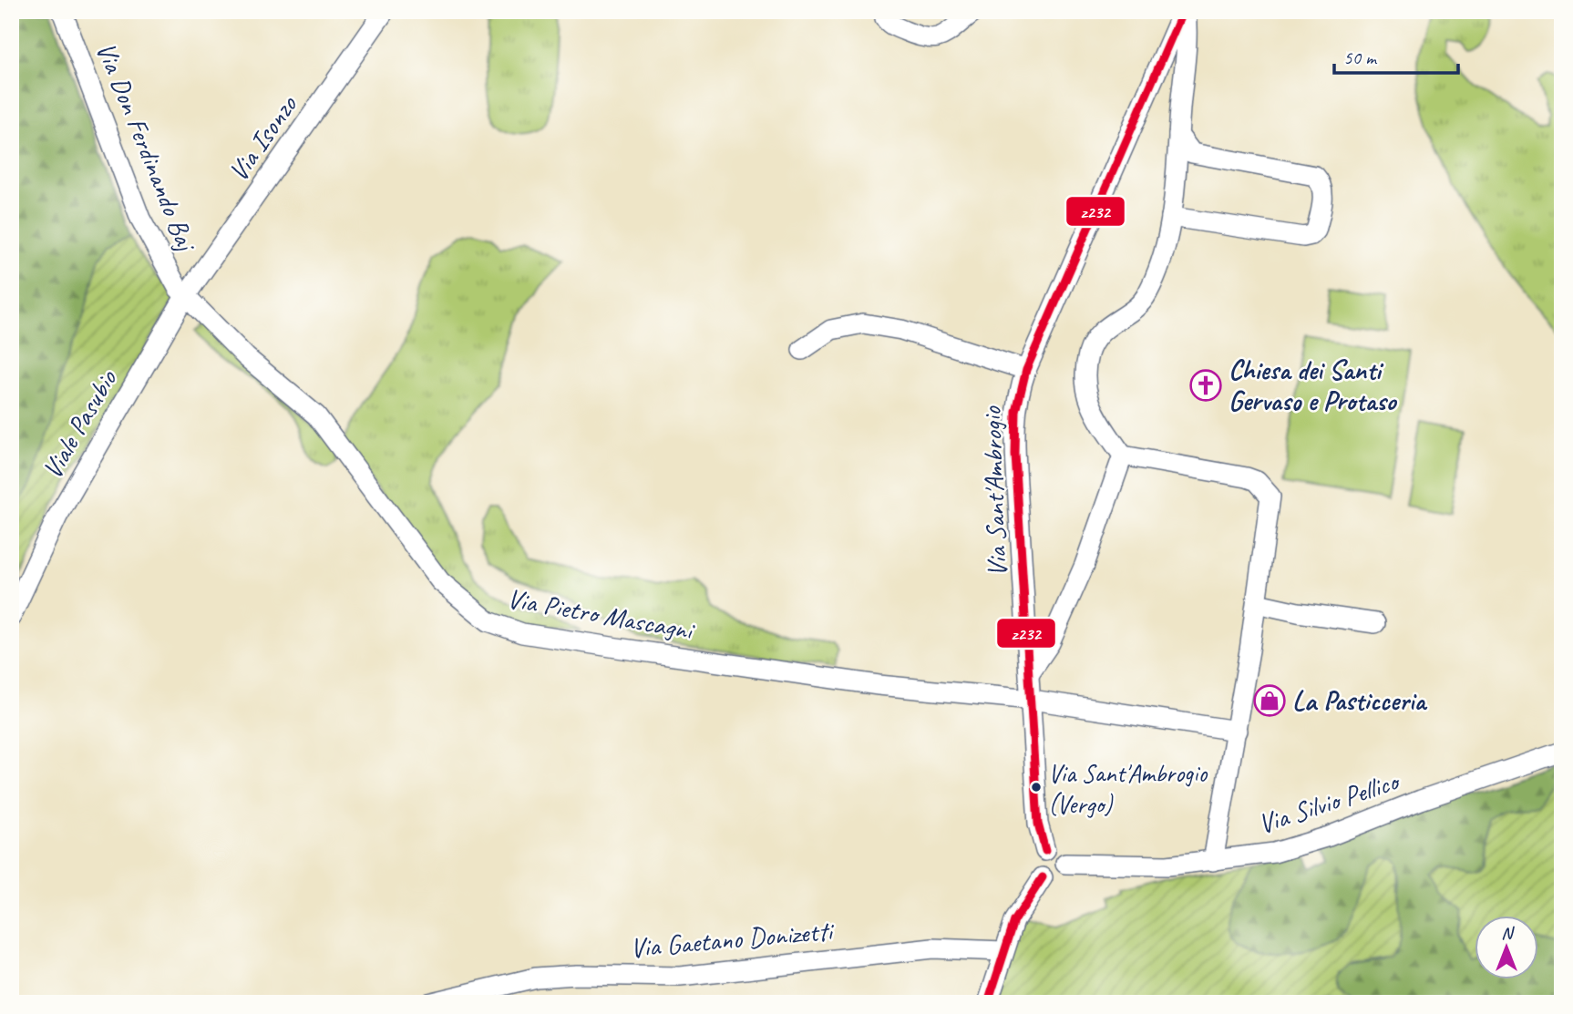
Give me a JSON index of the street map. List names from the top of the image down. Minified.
{"streets":{"street":["Via Isonzo","Via Don Ferdinando Baj","Viale Pasubio","Via Sant'Ambrogio","Via Pietro Mascagni","Via Silvio Pellico","Via Gaetano Donizetti"]},"crossings":[["Via Isonzo","Via Don Ferdinando Baj"],["Via Isonzo","Viale Pasubio"],["Via Isonzo","Via Pietro Mascagni"],["Via Don Ferdinando Baj","Viale Pasubio"],["Via Don Ferdinando Baj","Via Pietro Mascagni"],["Viale Pasubio","Via Pietro Mascagni"],["Via Sant'Ambrogio","Via Pietro Mascagni"],["Via Sant'Ambrogio","Via Silvio Pellico"]],"places":{"church":["Chiesa dei Santi Gervaso e Protaso"],"shop":["La Pasticceria"],"other":["Via Sant'Ambrogio (Vergo)"]},"lines":["transit line z232"],"scale_bar":"50 m","north":"top"}
